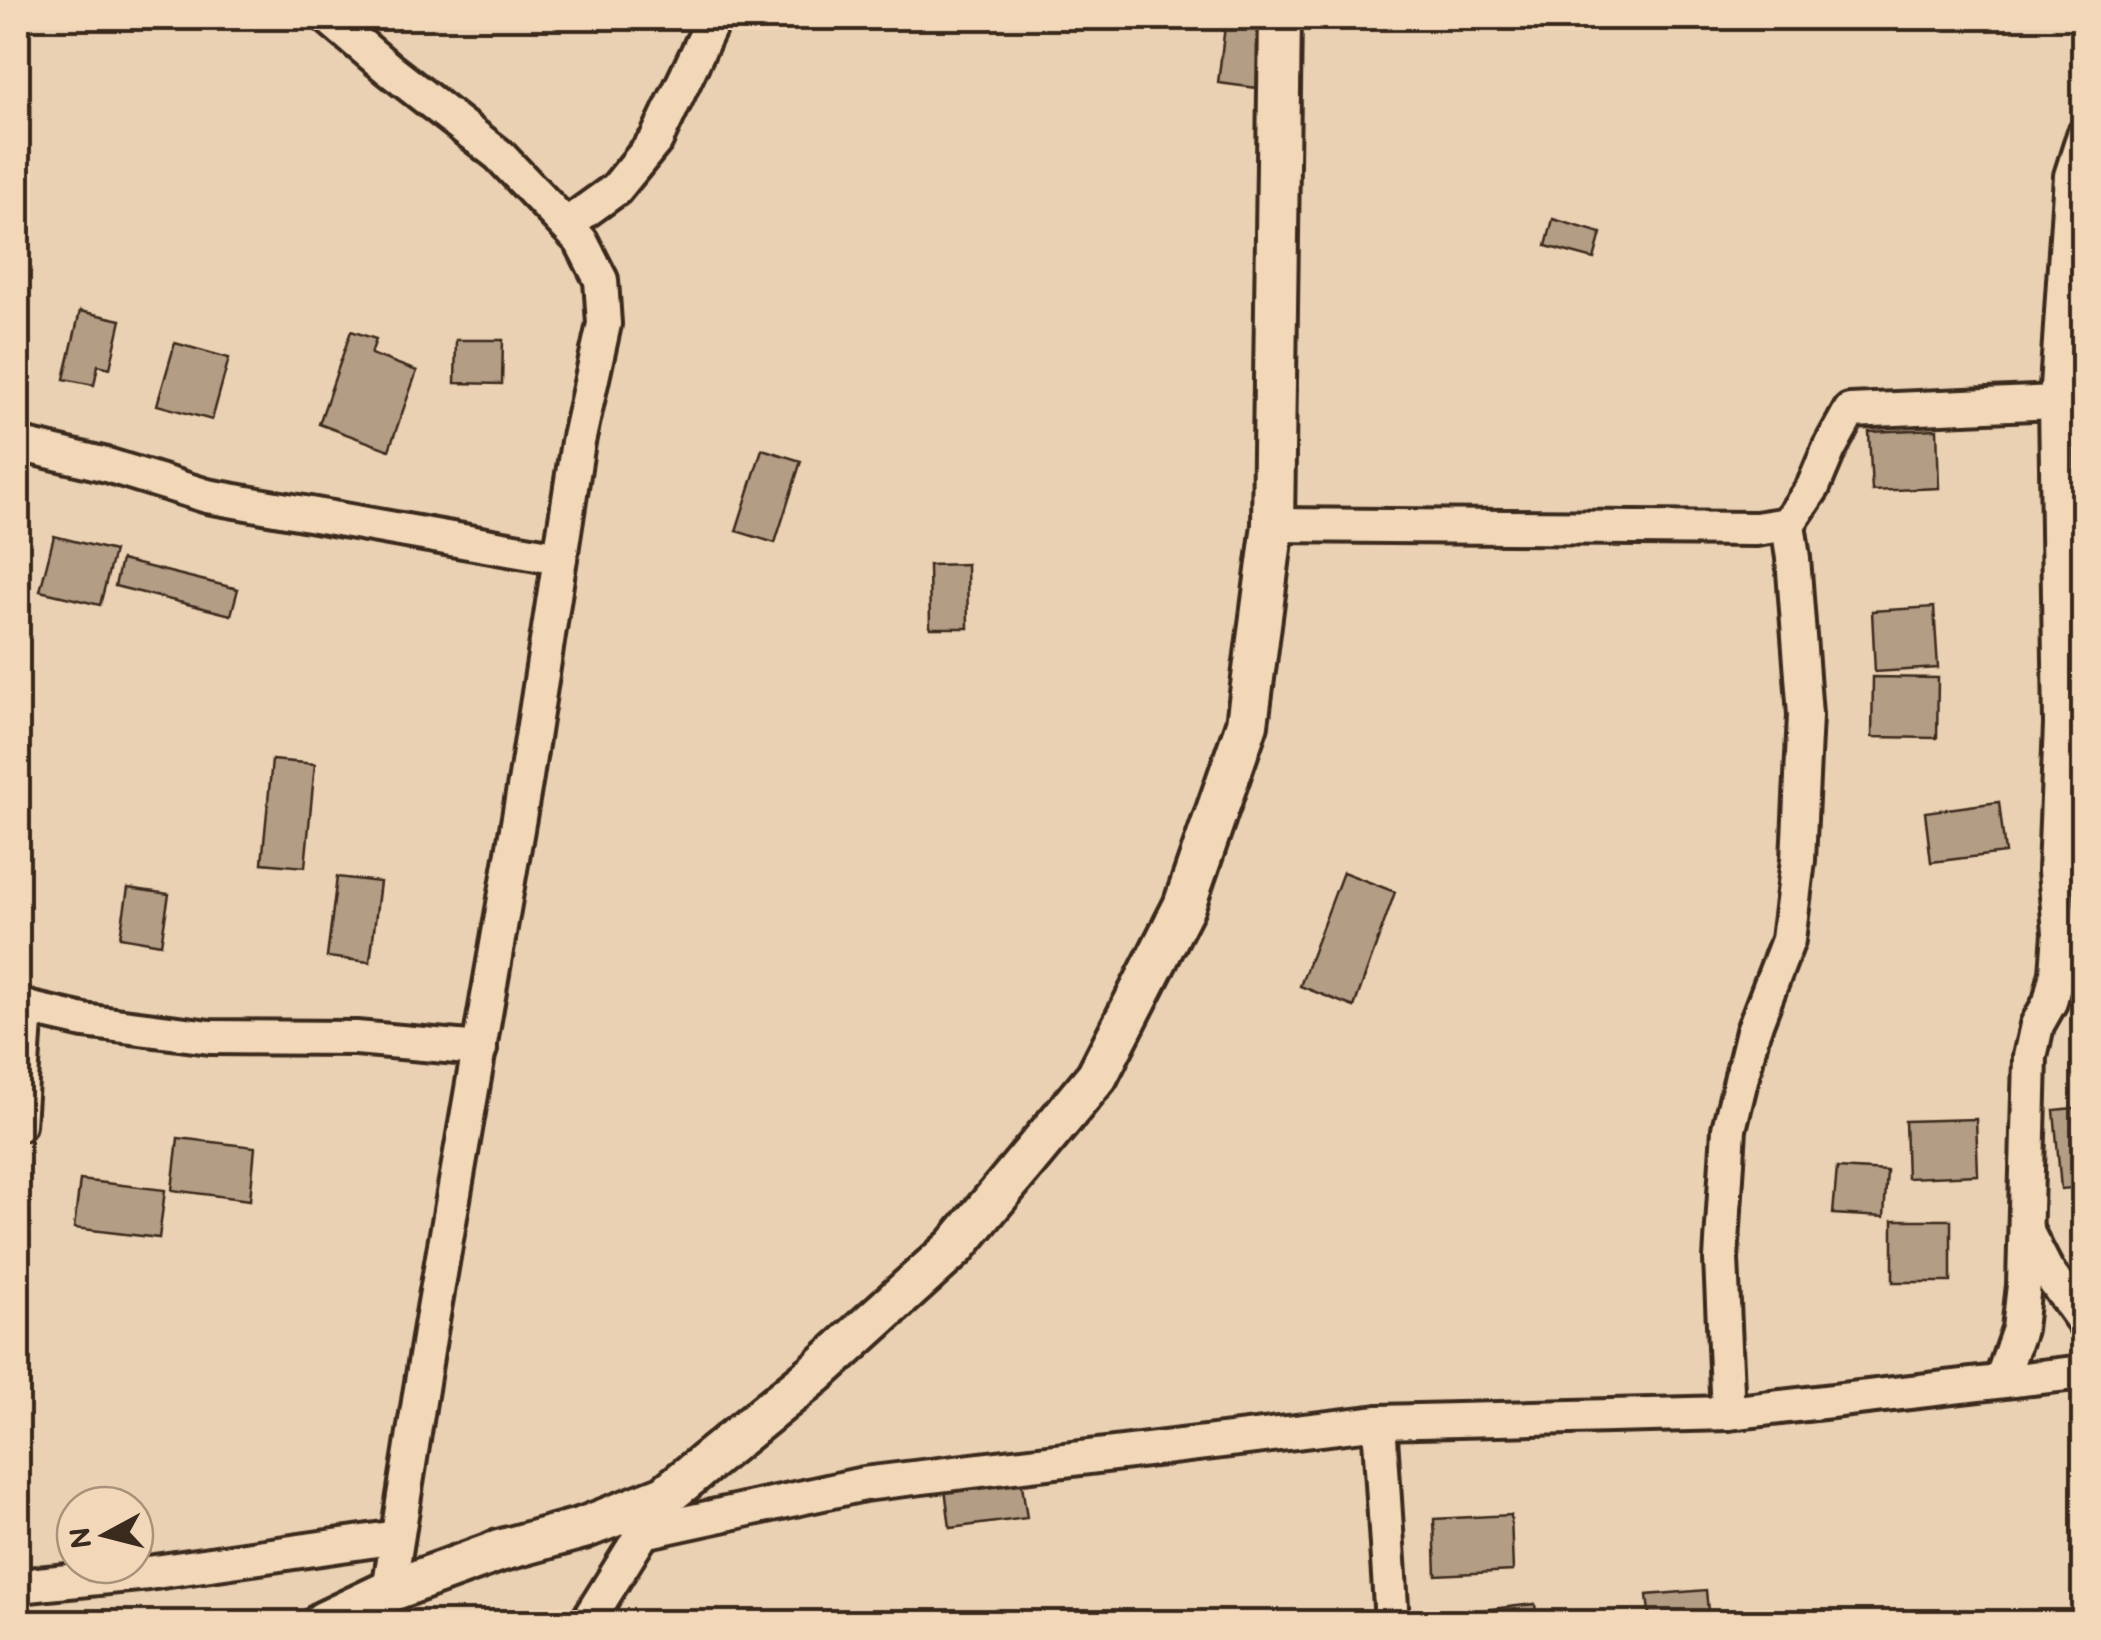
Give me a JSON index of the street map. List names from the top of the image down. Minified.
{"north":"left"}
